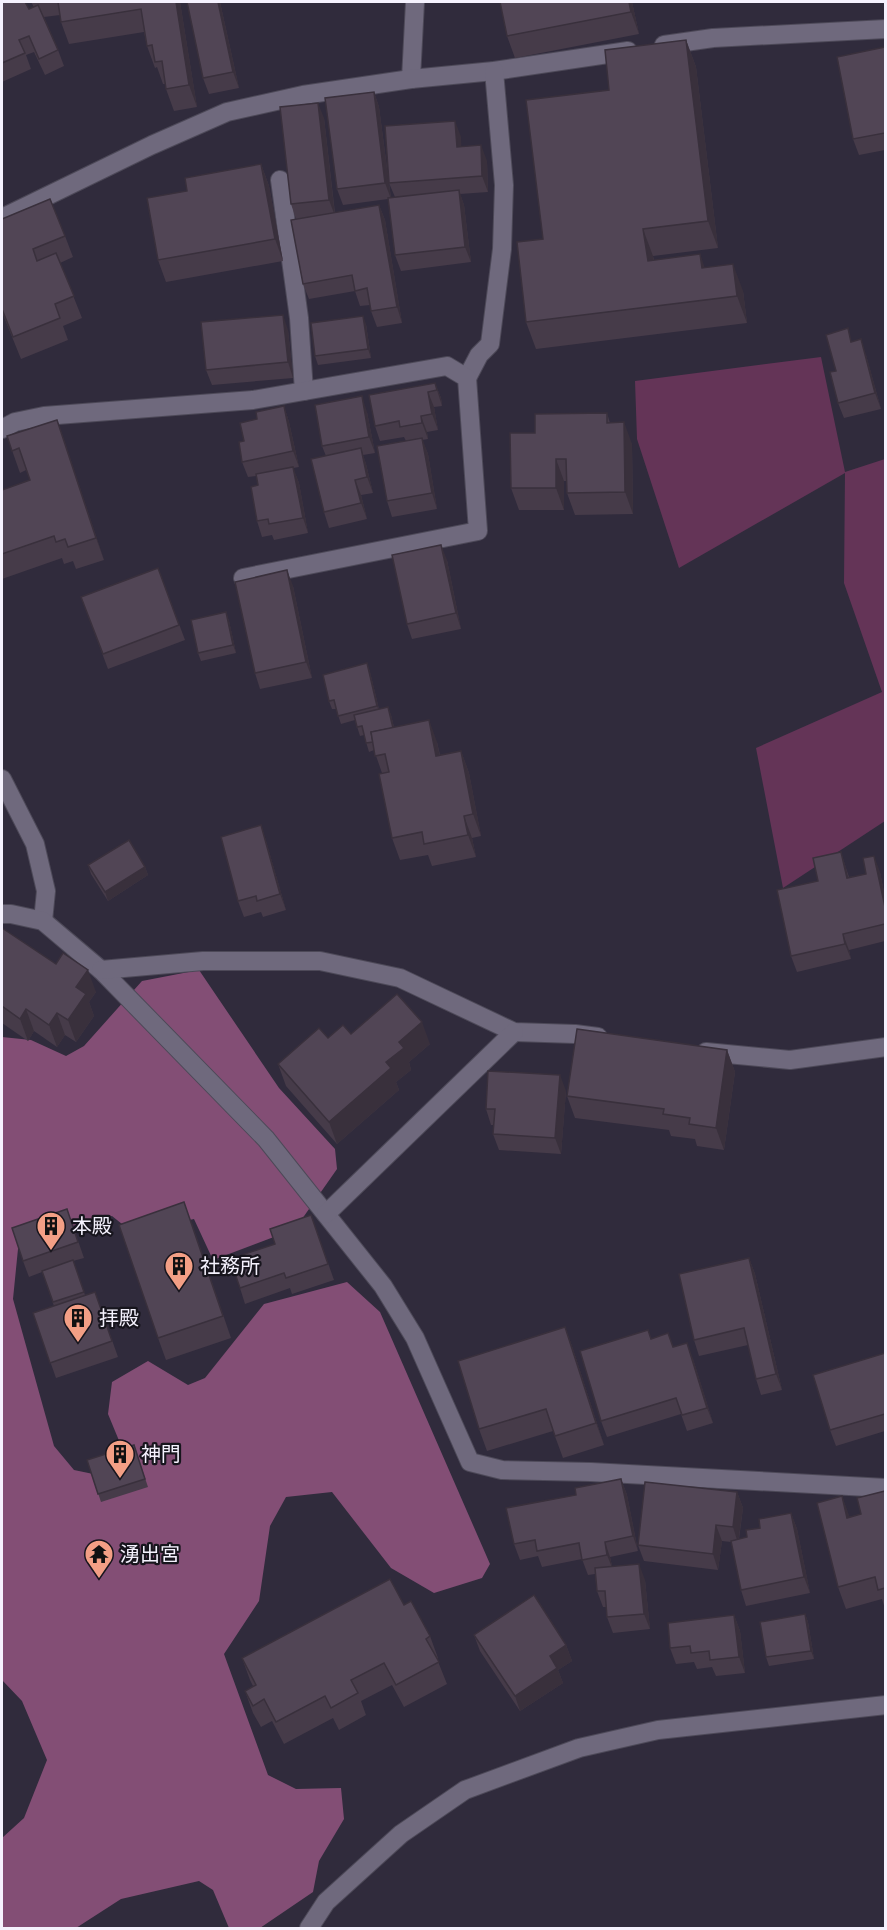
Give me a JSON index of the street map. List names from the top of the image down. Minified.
{"places":{"building":["本殿","社務所","拝殿","神門"],"temple":["湧出宮"]}}
